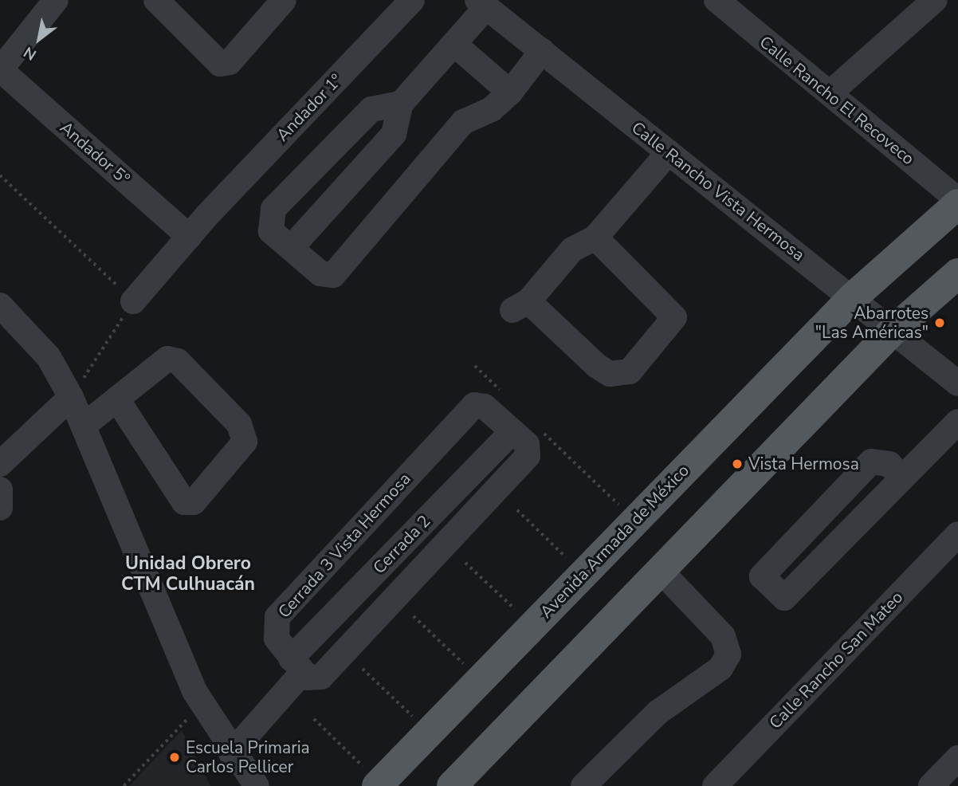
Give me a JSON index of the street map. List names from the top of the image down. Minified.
{"streets":{"main road":["Avenida Armada de México"],"street":["Calle Rancho El Recoveco","Andador 1º","Andador 5º","Calle Rancho Vista Hermosa","Cerrada 2","Cerrada 3 Vista Hermosa","Calle Rancho San Mateo"]},"crossings":[["Calle Rancho El Recoveco","Avenida Armada de México"],["Andador 1º","Andador 5º"],["Calle Rancho Vista Hermosa","Avenida Armada de México"],["Cerrada 2","Cerrada 3 Vista Hermosa"]],"districts":["Unidad Obrero CTM Culhuacán"],"places":["Abarrotes \"Las Américas\"","Vista Hermosa","Escuela Primaria Carlos Pellicer"],"north":"bottom left"}
